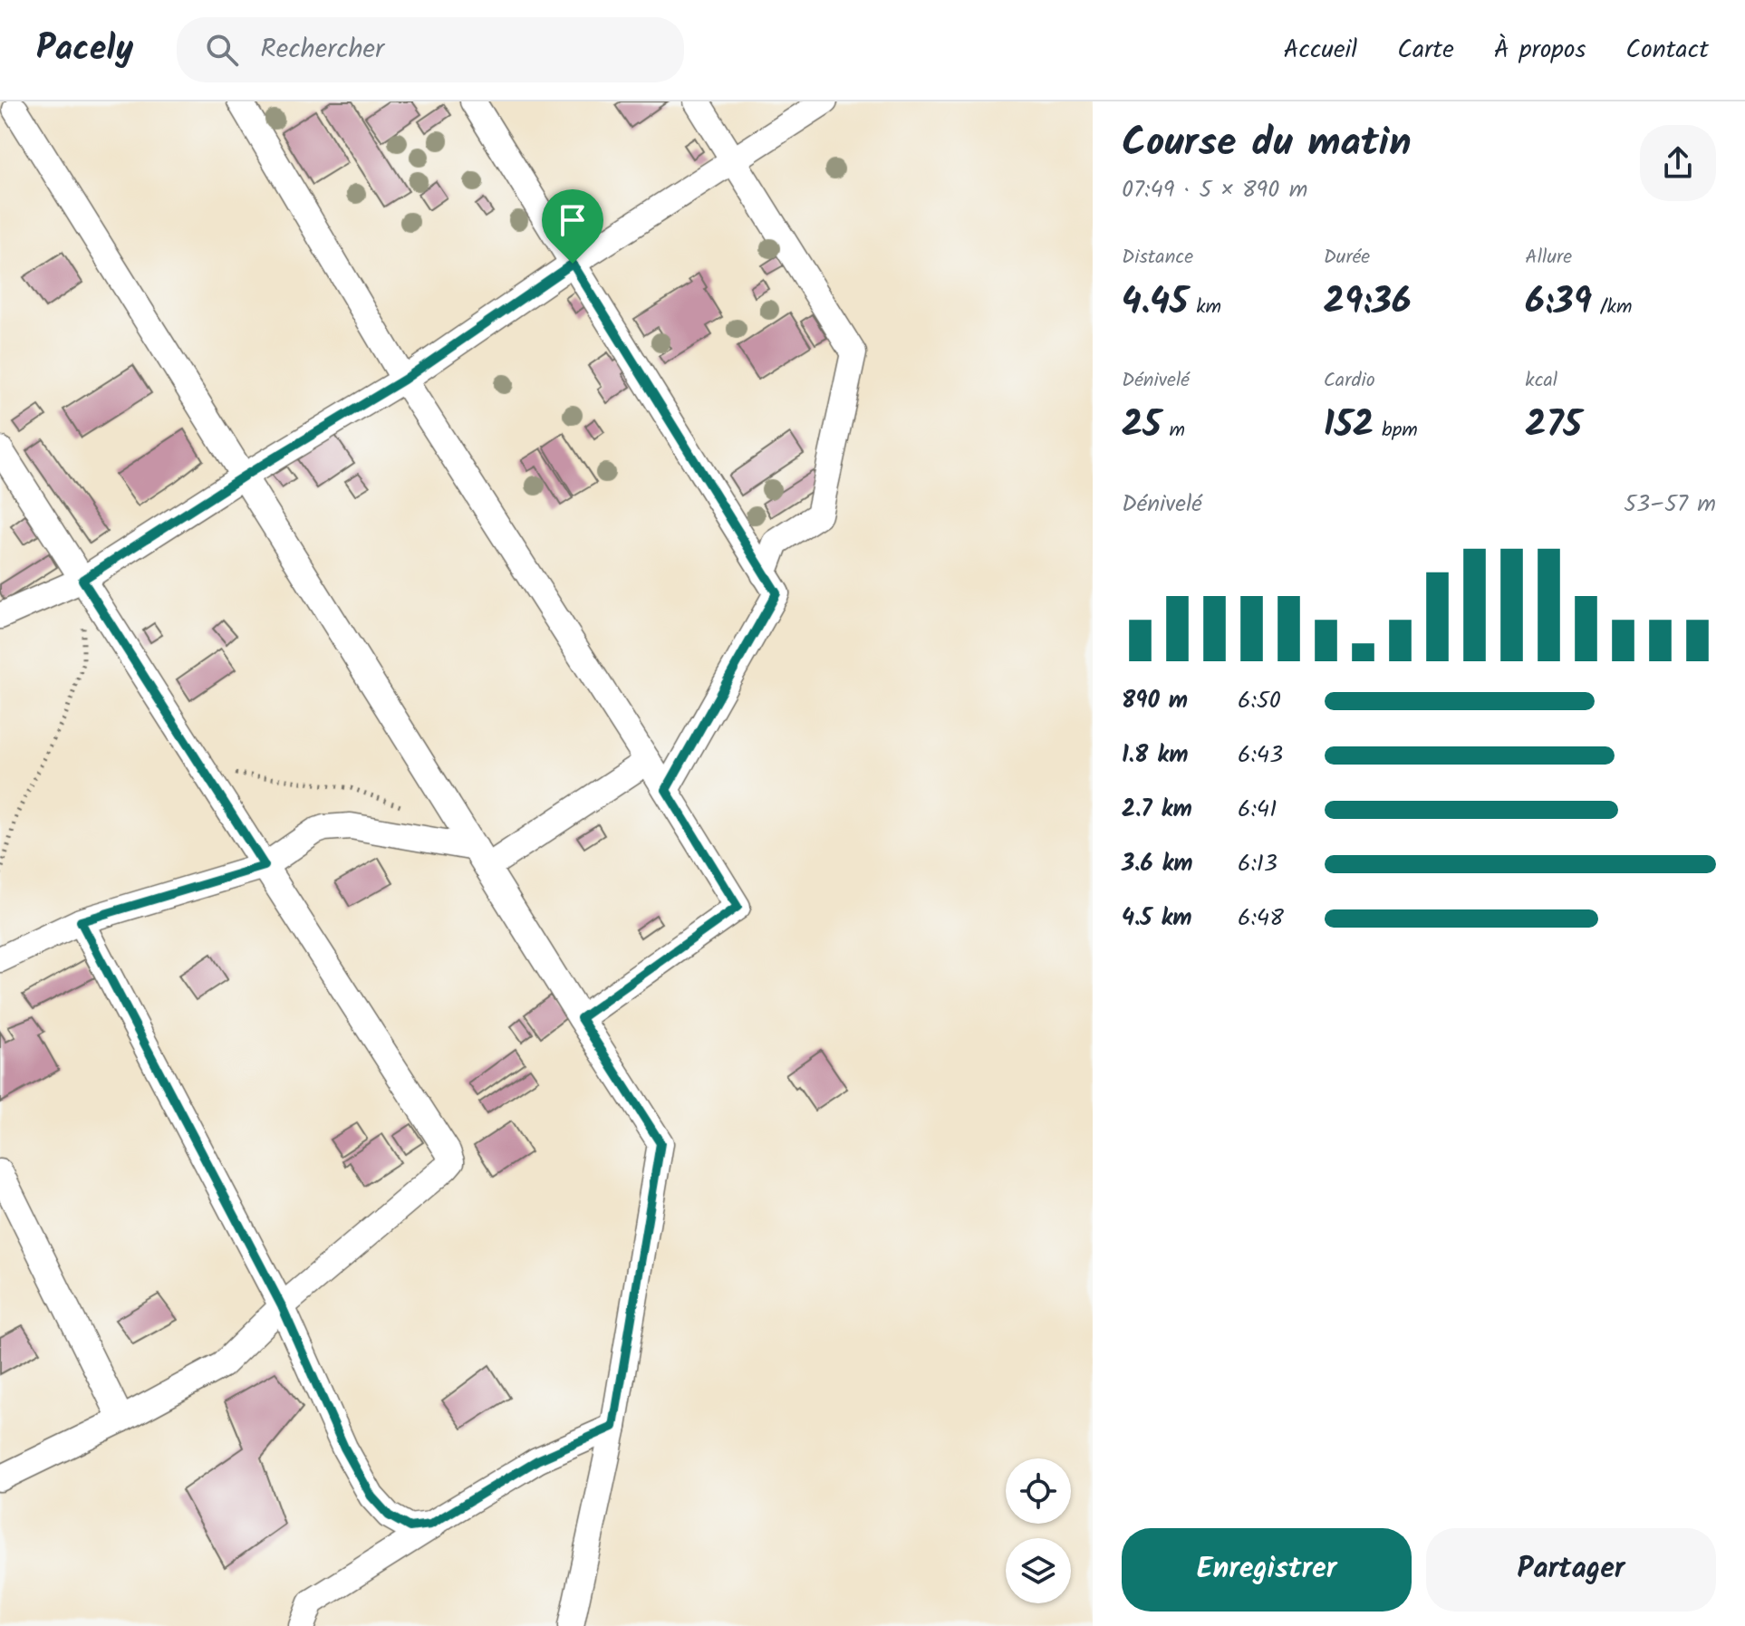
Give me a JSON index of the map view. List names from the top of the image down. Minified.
{"page":{"header":"Pacely","search":"Rechercher","nav":["Accueil","Carte","À propos","Contact"],"heading":["Course du matin","07:49 · 5 × 890 m"],"stats":[["Distance","4.45 km"],["Durée","29:36"],["Allure","6:39 /km"],["Dénivelé","25 m"],["Cardio","152 bpm"],["kcal","275"]],"chart":["Dénivelé","53–57 m"],"list":[{"name":"890 m","note":"6:50"},{"name":"1.8 km","note":"6:43"},{"name":"2.7 km","note":"6:41"},{"name":"3.6 km","note":"6:13"},{"name":"4.5 km","note":"6:48"}],"buttons":["Enregistrer","Partager"]}}
